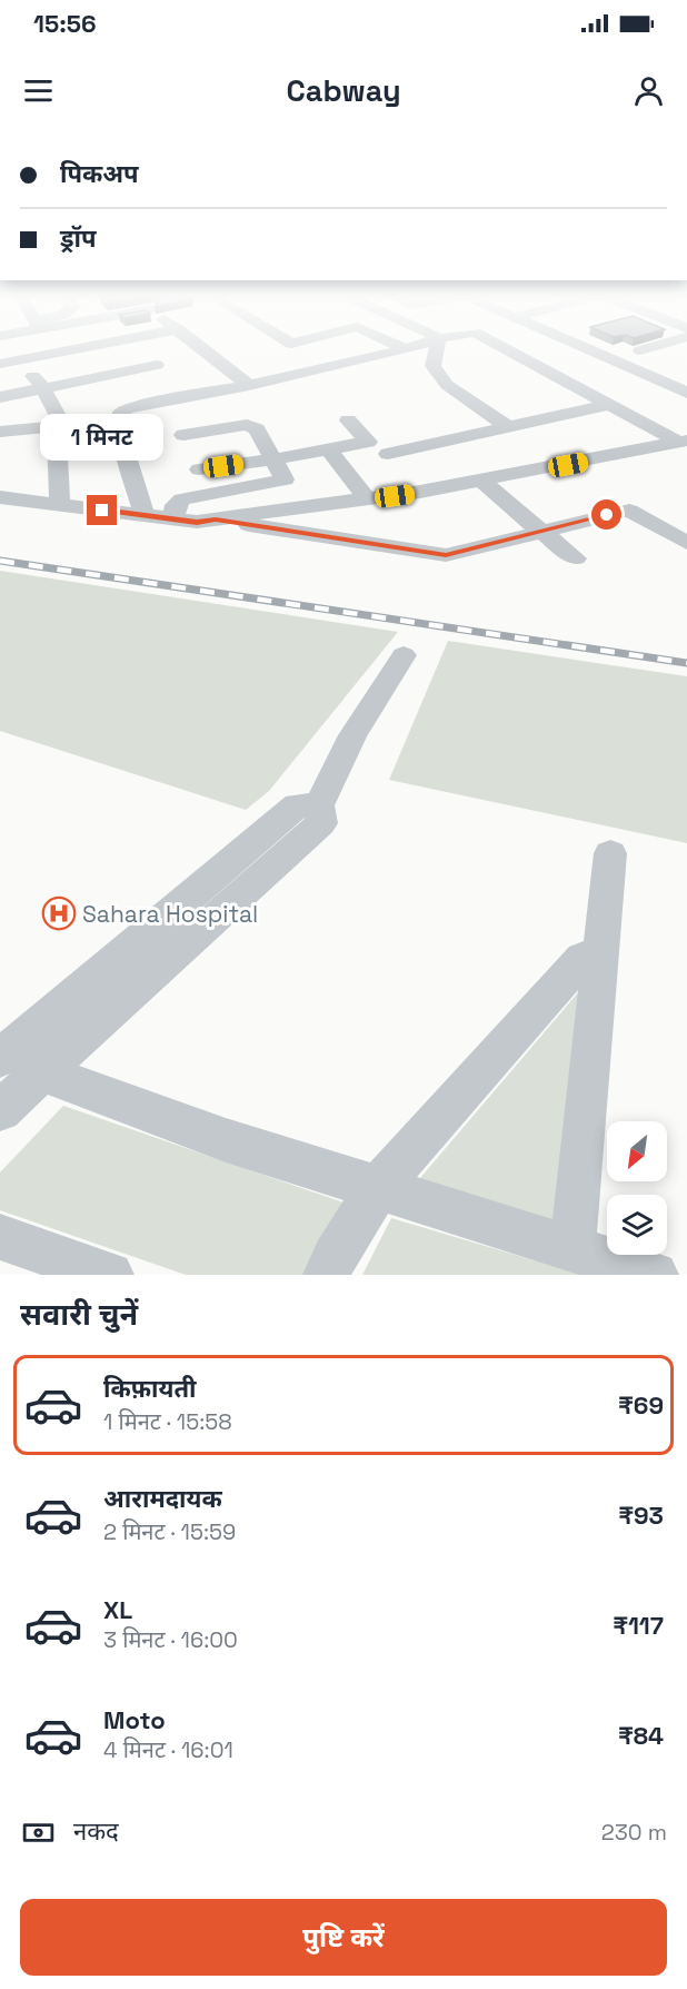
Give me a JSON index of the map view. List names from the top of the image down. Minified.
{"places":{"hospital":["Sahara Hospital"]},"north":"bottom left","page":{"status":"15:56","header":"Cabway","banner":["पिकअप","ड्रॉप"],"bubble":"1 मिनट","heading":"सवारी चुनें","list":[{"name":"किफ़ायती","note":"1 मिनट · 15:58","value":"₹69"},{"name":"आरामदायक","note":"2 मिनट · 15:59","value":"₹93"},{"name":"XL","note":"3 मिनट · 16:00","value":"₹117"},{"name":"Moto","note":"4 मिनट · 16:01","value":"₹84"}],"pay":["नकद","230 m"],"buttons":"पुष्टि करें"}}
